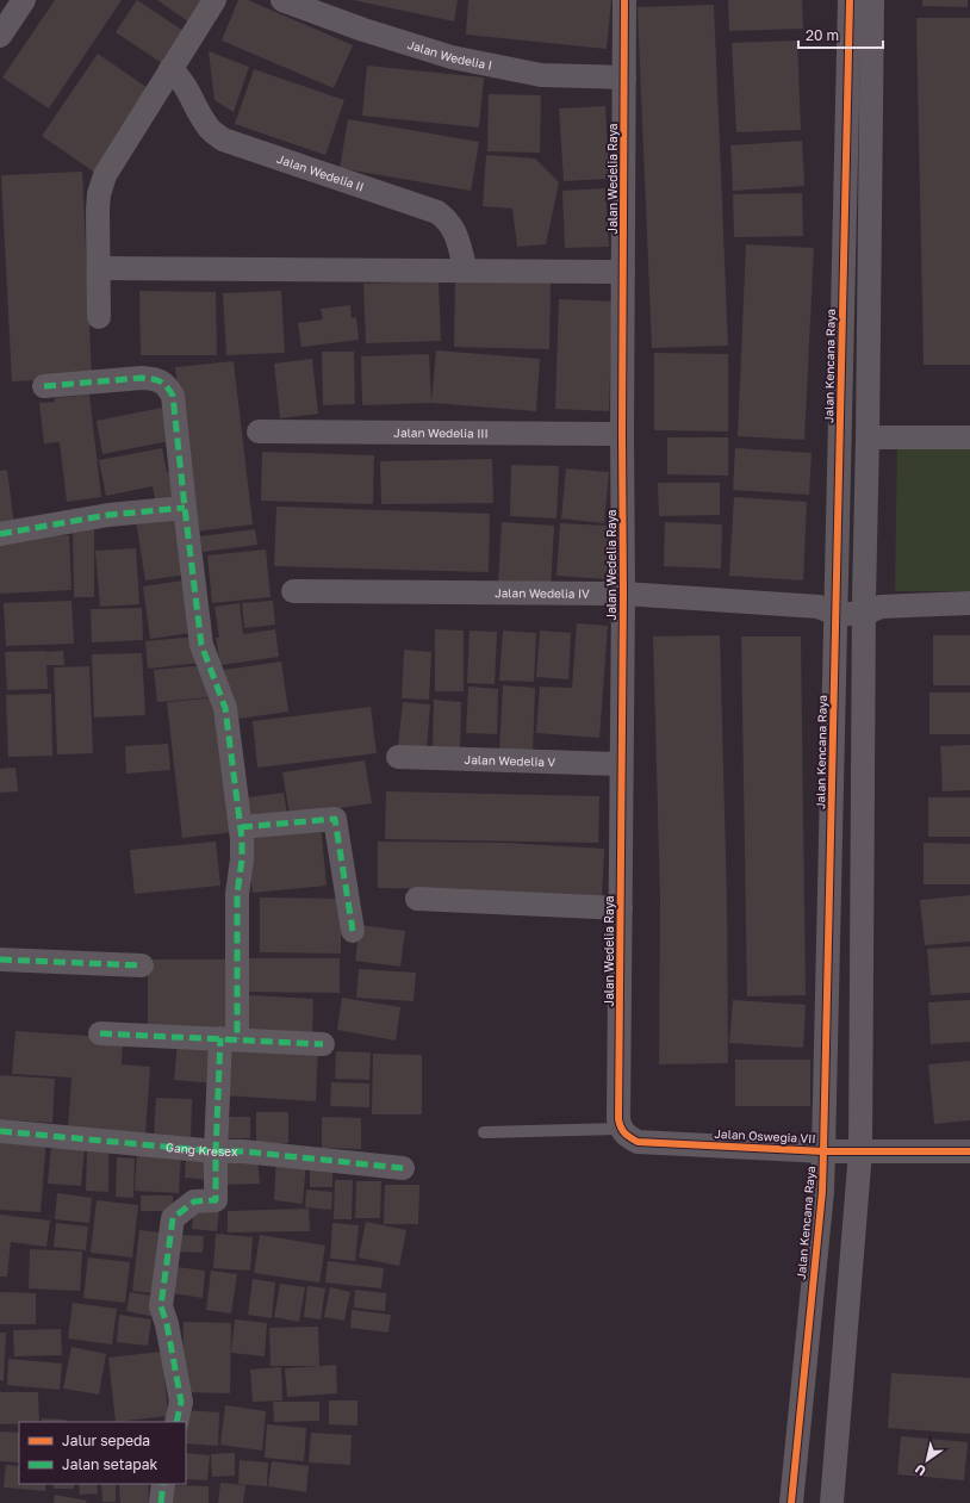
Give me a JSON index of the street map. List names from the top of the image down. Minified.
{"streets":{"street":["Jalan Wedelia I","Jalan Wedelia II","Jalan Wedelia Raya","Jalan Kencana Raya","Jalan Wedelia III","Jalan Wedelia IV","Jalan Wedelia V","Jalan Oswegia VII","Gang Kresex"]},"crossings":[["Jalan Wedelia I","Jalan Wedelia Raya"],["Jalan Wedelia Raya","Jalan Wedelia III"],["Jalan Wedelia Raya","Jalan Wedelia IV"],["Jalan Wedelia Raya","Jalan Wedelia V"],["Jalan Wedelia Raya","Jalan Oswegia VII"],["Jalan Kencana Raya","Jalan Wedelia IV"],["Jalan Kencana Raya","Jalan Oswegia VII"]],"legend":["Jalur sepeda","Jalan setapak"],"scale_bar":"20 m","north":"bottom left"}
